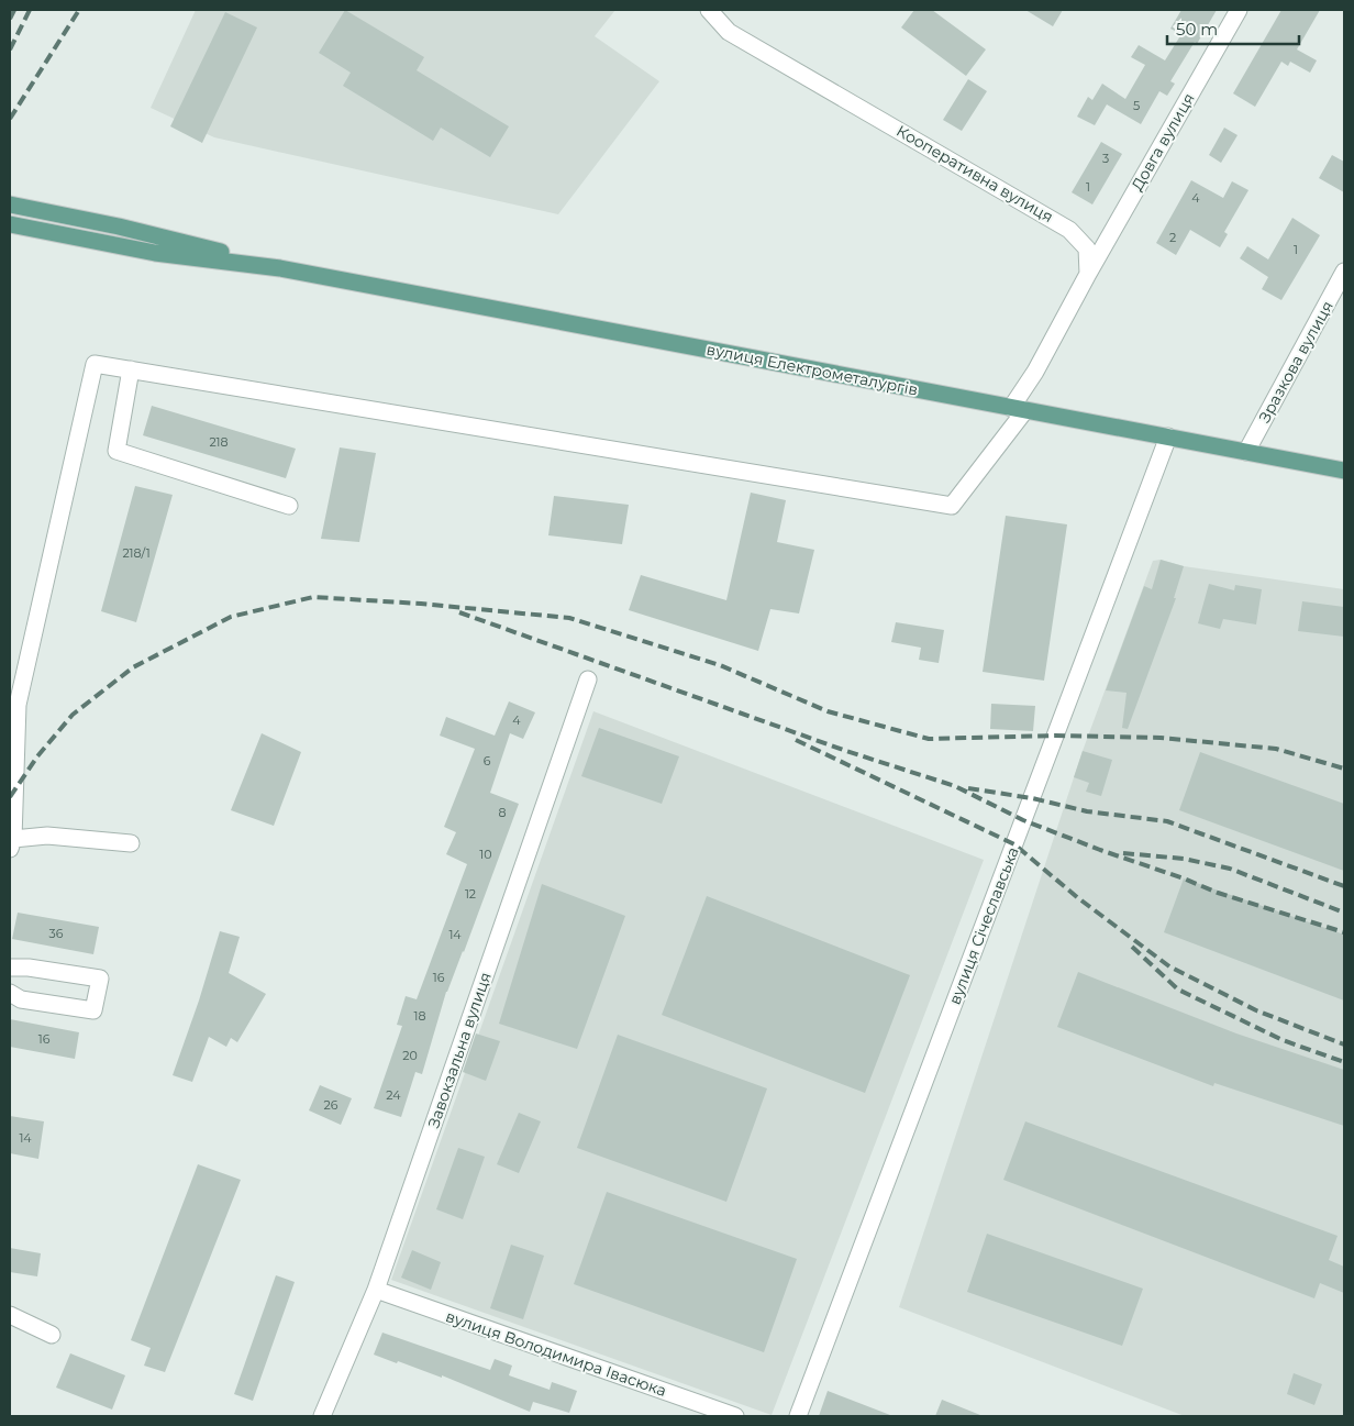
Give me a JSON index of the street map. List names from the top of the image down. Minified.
{"streets":{"main road":["вулиця Електрометалургів"],"street":["Довга вулиця","Кооперативна вулиця","Зразкова вулиця","вулиця Січеславська","Завокзальна вулиця","вулиця Володимира Івасюка"]},"crossings":[["Довга вулиця","Кооперативна вулиця"],["Зразкова вулиця","вулиця Електрометалургів"],["вулиця Електрометалургів","вулиця Січеславська"],["Завокзальна вулиця","вулиця Володимира Івасюка"]],"house_numbers":["5","3","1","4","2","1","218","218/1","4","6","8","10","12","36","14","16","18","16","20","24","26","14"],"scale_bar":"50 m"}
